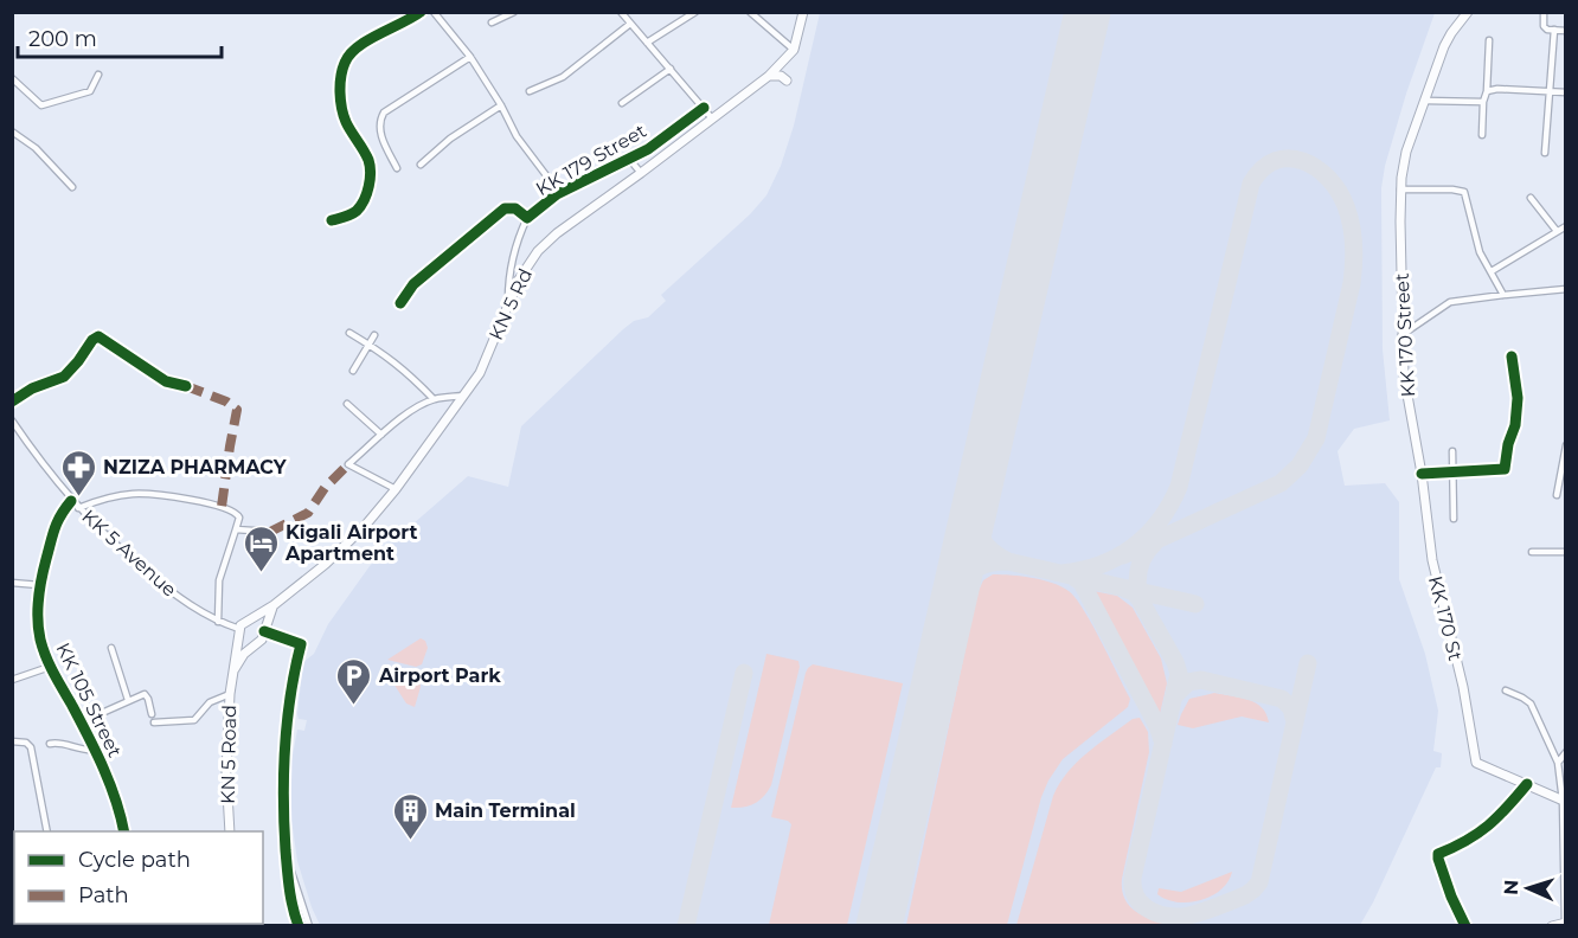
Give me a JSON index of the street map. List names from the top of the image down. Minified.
{"streets":{"main road":["KN 5 Rd","KK 170 Street","KK 170 St","KN 5 Road"],"street":["KK 179 Street","KK 5 Avenue","KK 105 Street"]},"crossings":[["KN 5 Rd","KK 5 Avenue"],["KN 5 Rd","KN 5 Road"],["KK 170 Street","KK 170 St"],["KK 5 Avenue","KK 105 Street"]],"places":{"pharmacy":["NZIZA PHARMACY"],"hotel":["Kigali Airport Apartment"],"parking":["Airport Park"],"building":["Main Terminal"]},"legend":["Cycle path","Path"],"scale_bar":"200 m","north":"left"}
